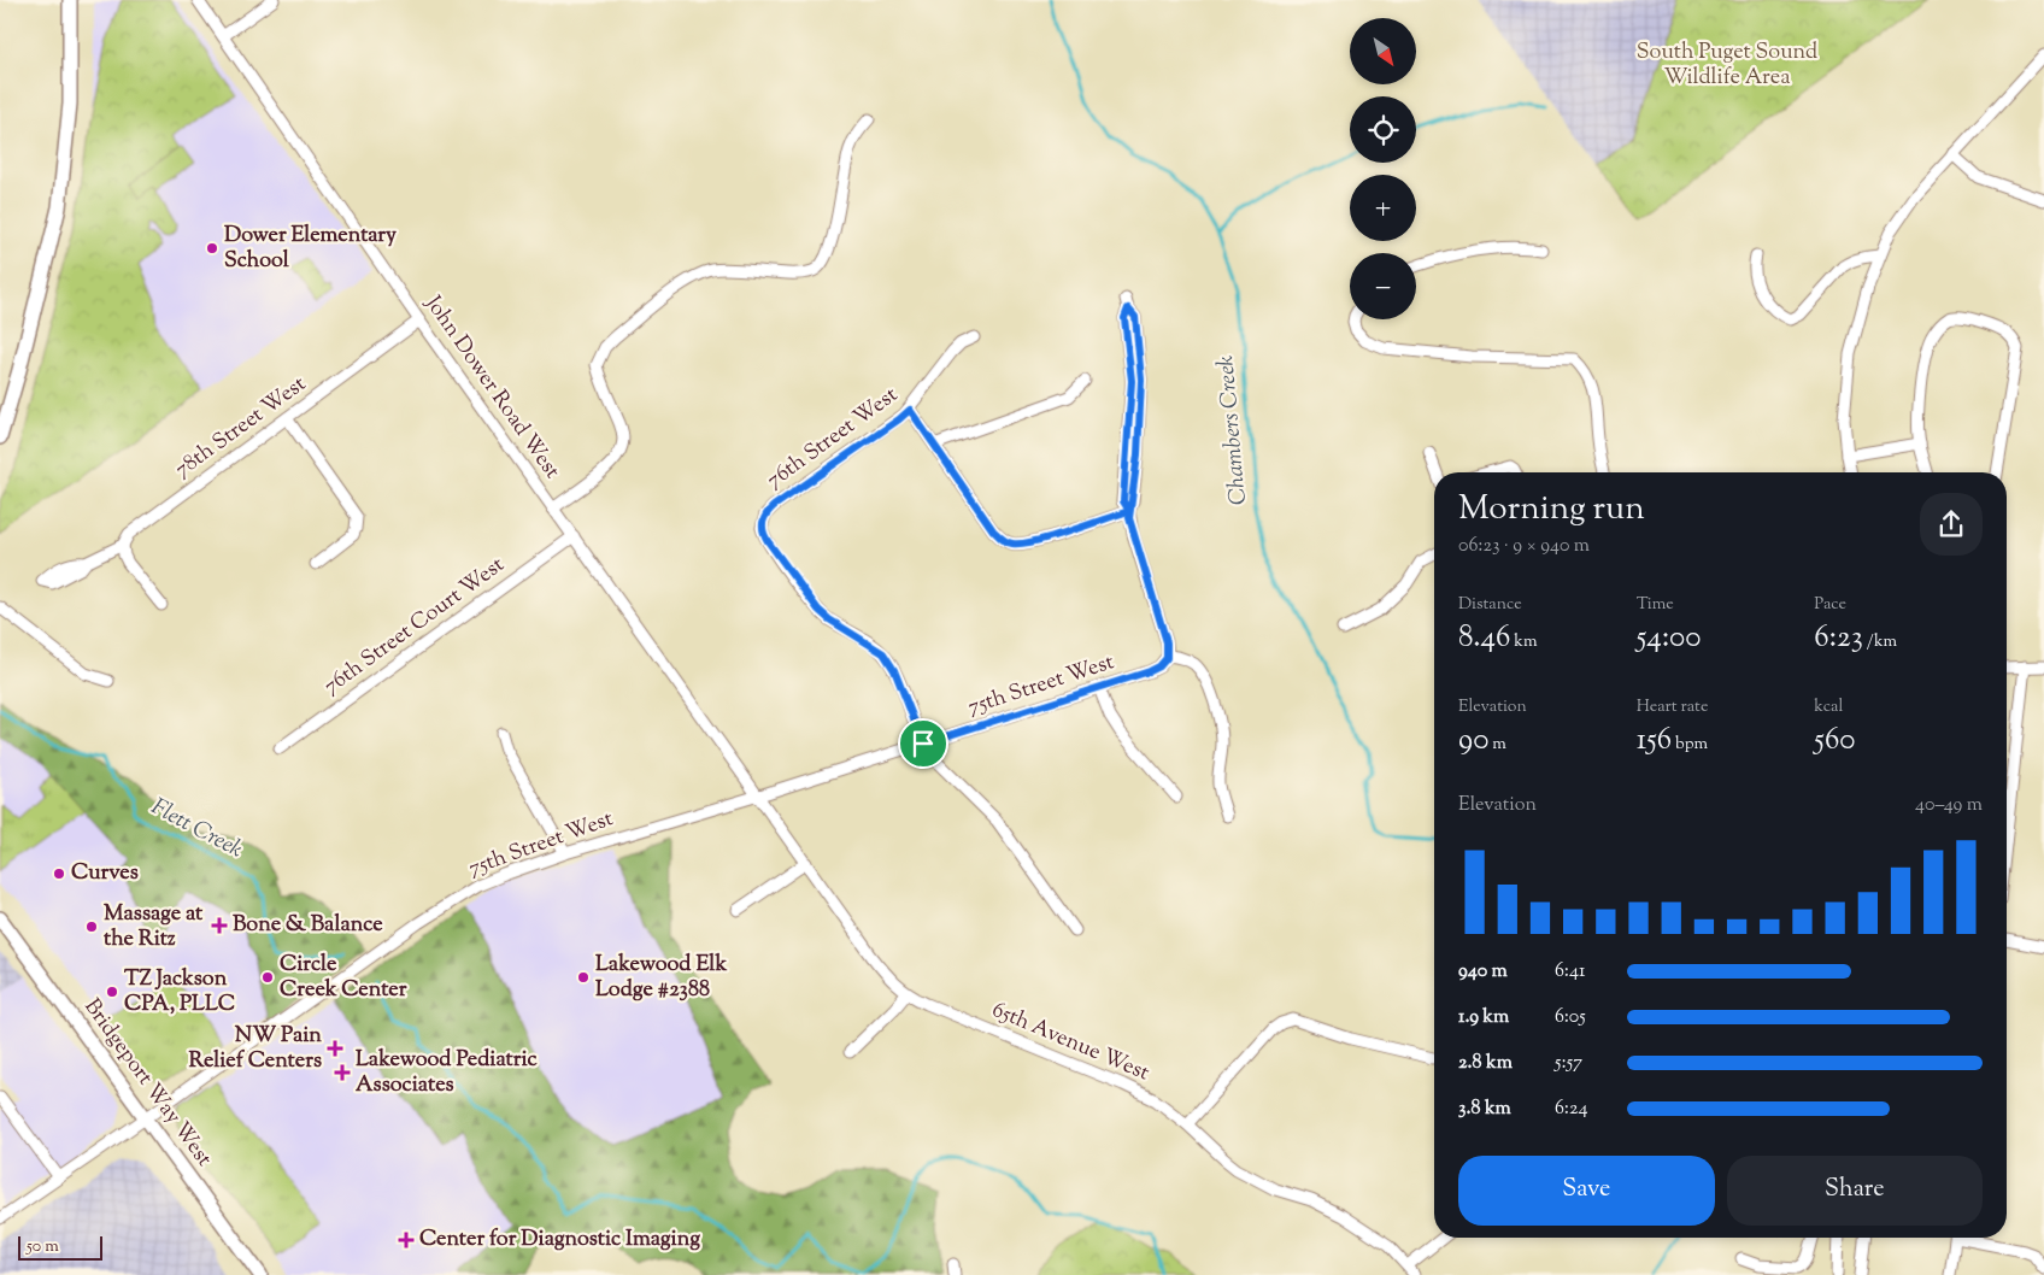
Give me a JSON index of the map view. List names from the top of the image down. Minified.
{"streets":{"main road":["Bridgeport Way West"],"street":["John Dower Road West","78th Street West","76th Street West","76th Street Court West","75th Street West","65th Avenue West"]},"crossings":[["John Dower Road West","78th Street West"],["John Dower Road West","76th Street Court West"],["John Dower Road West","75th Street West"],["John Dower Road West","65th Avenue West"],["76th Street West","75th Street West"],["75th Street West","65th Avenue West"],["75th Street West","Bridgeport Way West"]],"water":["Chambers Creek","Flett Creek"],"parks":["South Puget Sound Wildlife Area"],"places":{"other":["Dower Elementary School","Curves","Massage at the Ritz","Circle Creek Center","Lakewood Elk Lodge #2388","TZ Jackson CPA, PLLC"],"health":["Bone & Balance","NW Pain Relief Centers","Lakewood Pediatric Associates","Center for Diagnostic Imaging"]},"scale_bar":"50 m","north":"bottom right","page":{"map_buttons":["+","−"],"heading":["Morning run","06:23 · 9 × 940 m"],"stats":[["Distance","8.46 km"],["Time","54:00"],["Pace","6:23 /km"],["Elevation","90 m"],["Heart rate","156 bpm"],["kcal","560"]],"chart":["Elevation","40–49 m"],"list":[{"name":"940 m","note":"6:41"},{"name":"1.9 km","note":"6:05"},{"name":"2.8 km","note":"5:57"},{"name":"3.8 km","note":"6:24"}],"buttons":["Save","Share"],"scale":"50 m"}}
